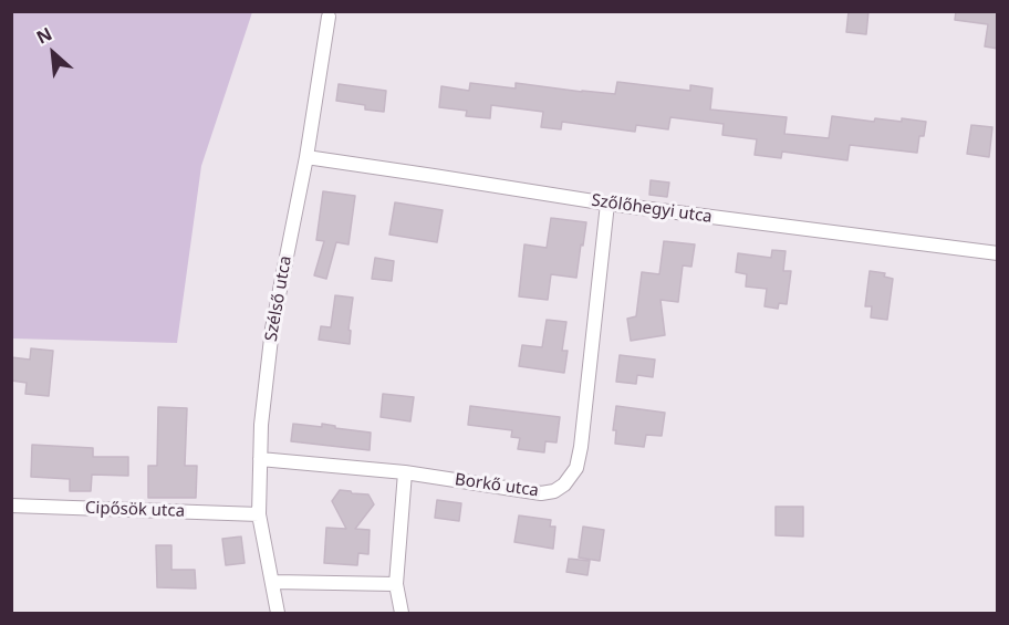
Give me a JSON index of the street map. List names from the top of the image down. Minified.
{"streets":{"street":["Szőlőhegyi utca","Szélső utca","Borkő utca","Cipősök utca"]},"crossings":[["Szőlőhegyi utca","Szélső utca"],["Szőlőhegyi utca","Borkő utca"],["Szélső utca","Borkő utca"],["Szélső utca","Cipősök utca"]],"north":"top left"}
